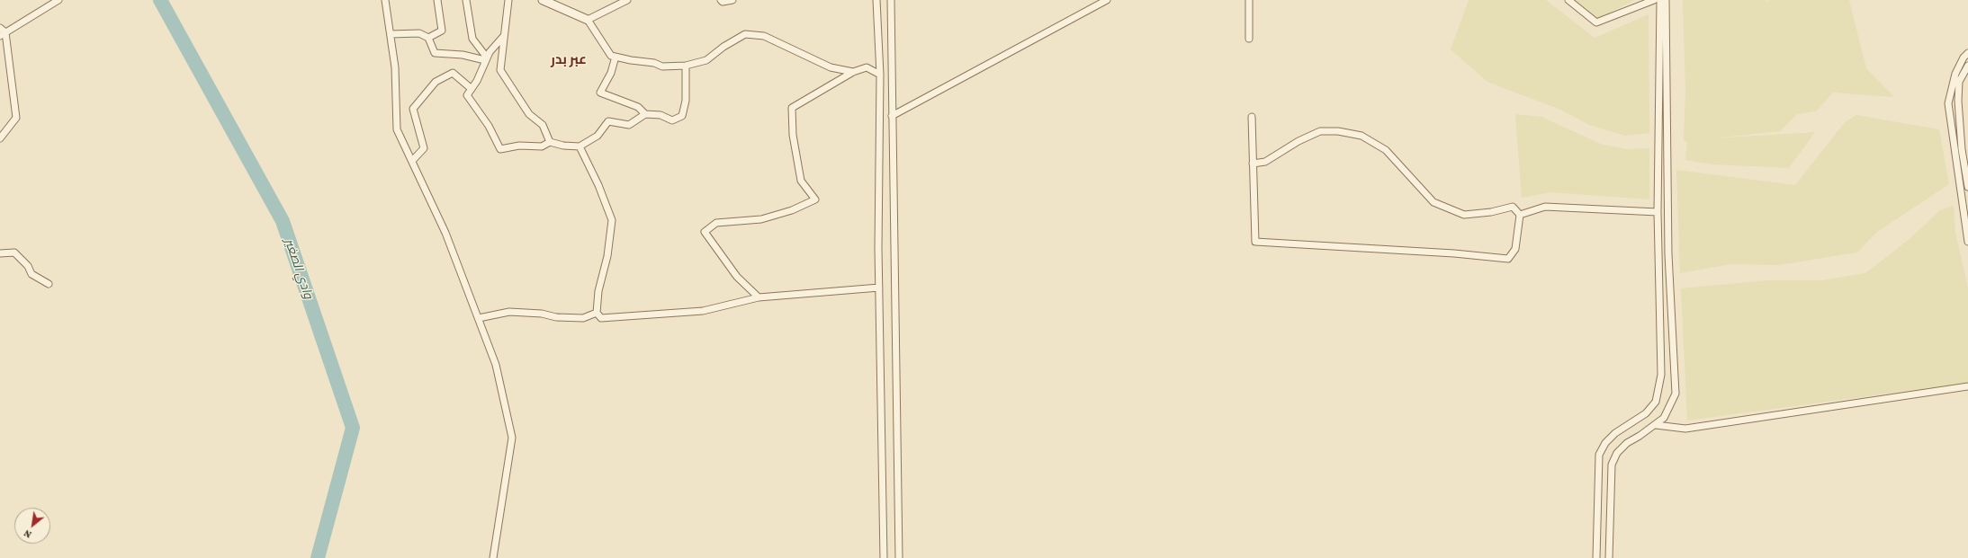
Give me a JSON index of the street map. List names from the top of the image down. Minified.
{"districts":["عبر بدر"],"water":["وادي الصغير"],"north":"bottom left"}
